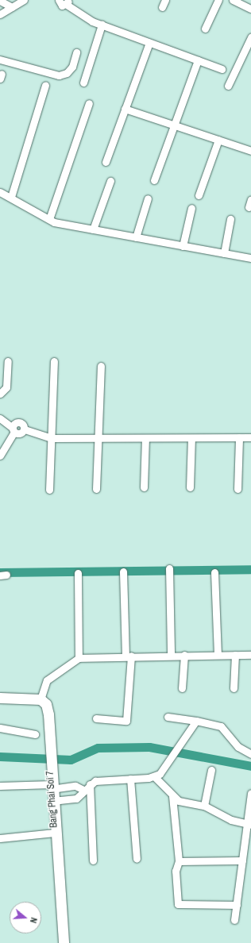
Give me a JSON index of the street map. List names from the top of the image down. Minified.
{"streets":{"street":["Bang Phai Soi 7"]},"north":"right"}
